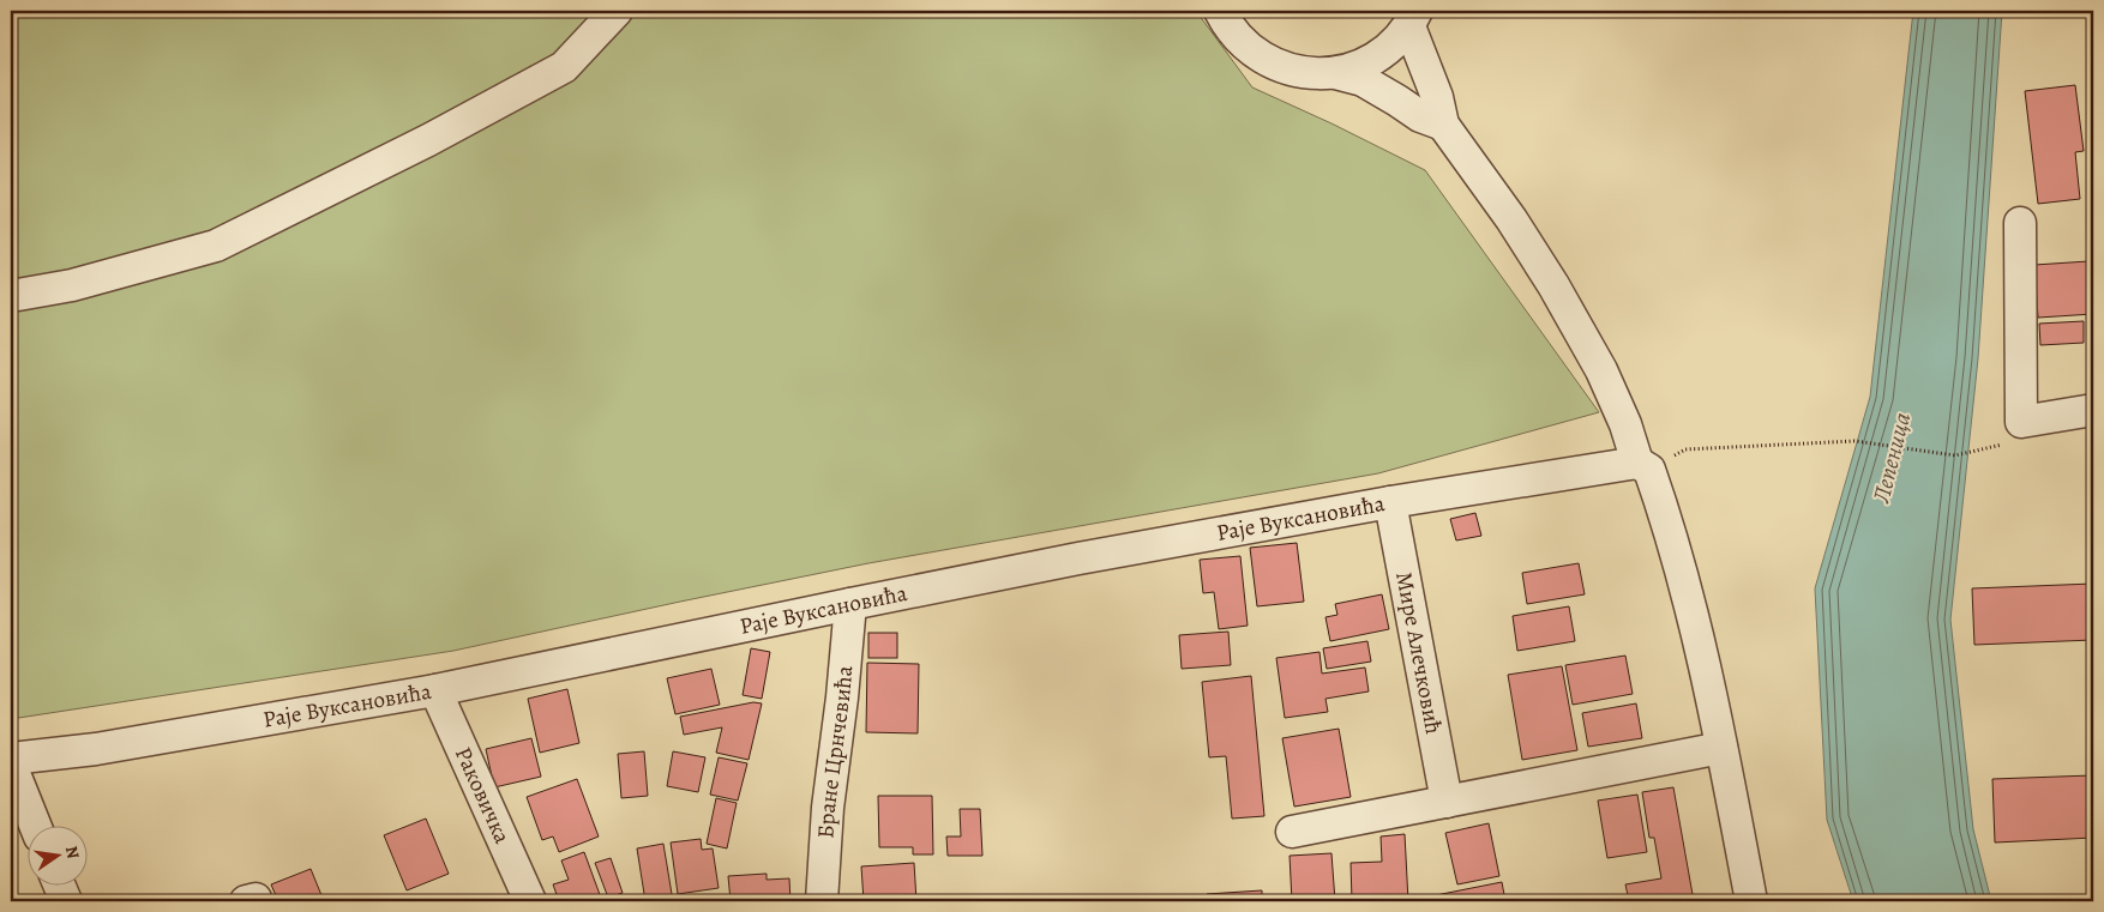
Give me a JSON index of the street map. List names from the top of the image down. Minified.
{"streets":{"street":["Раје Вуксановића","Мире Алечковић","Бране Црнчевића","Раковичка"]},"crossings":[["Раје Вуксановића","Мире Алечковић"],["Раје Вуксановића","Бране Црнчевића"],["Раје Вуксановића","Раковичка"]],"water":["Лепеница"],"north":"right"}
